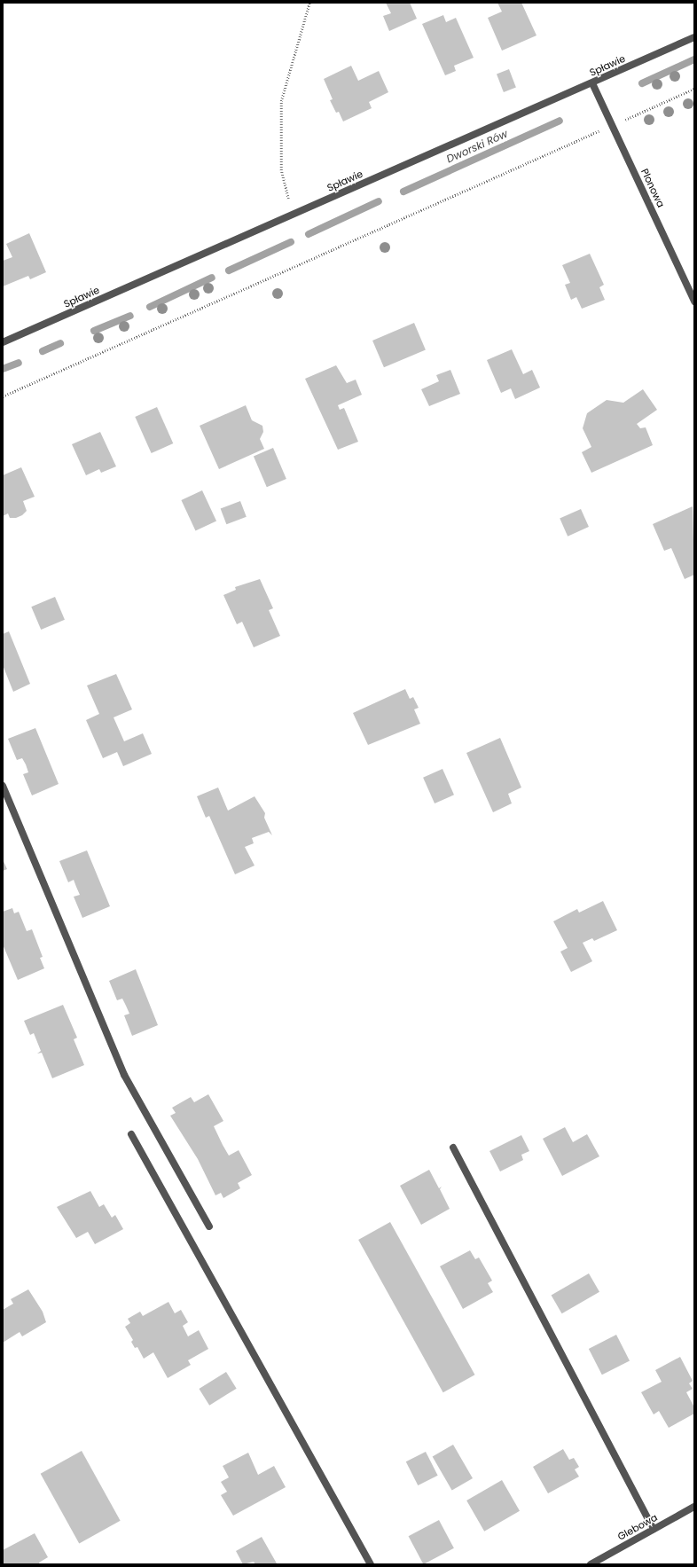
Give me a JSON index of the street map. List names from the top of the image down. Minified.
{"streets":{"street":["Spławie","Plonowa","Glebowa"]},"crossings":[["Spławie","Plonowa"]],"water":["Dworski Rów"]}
